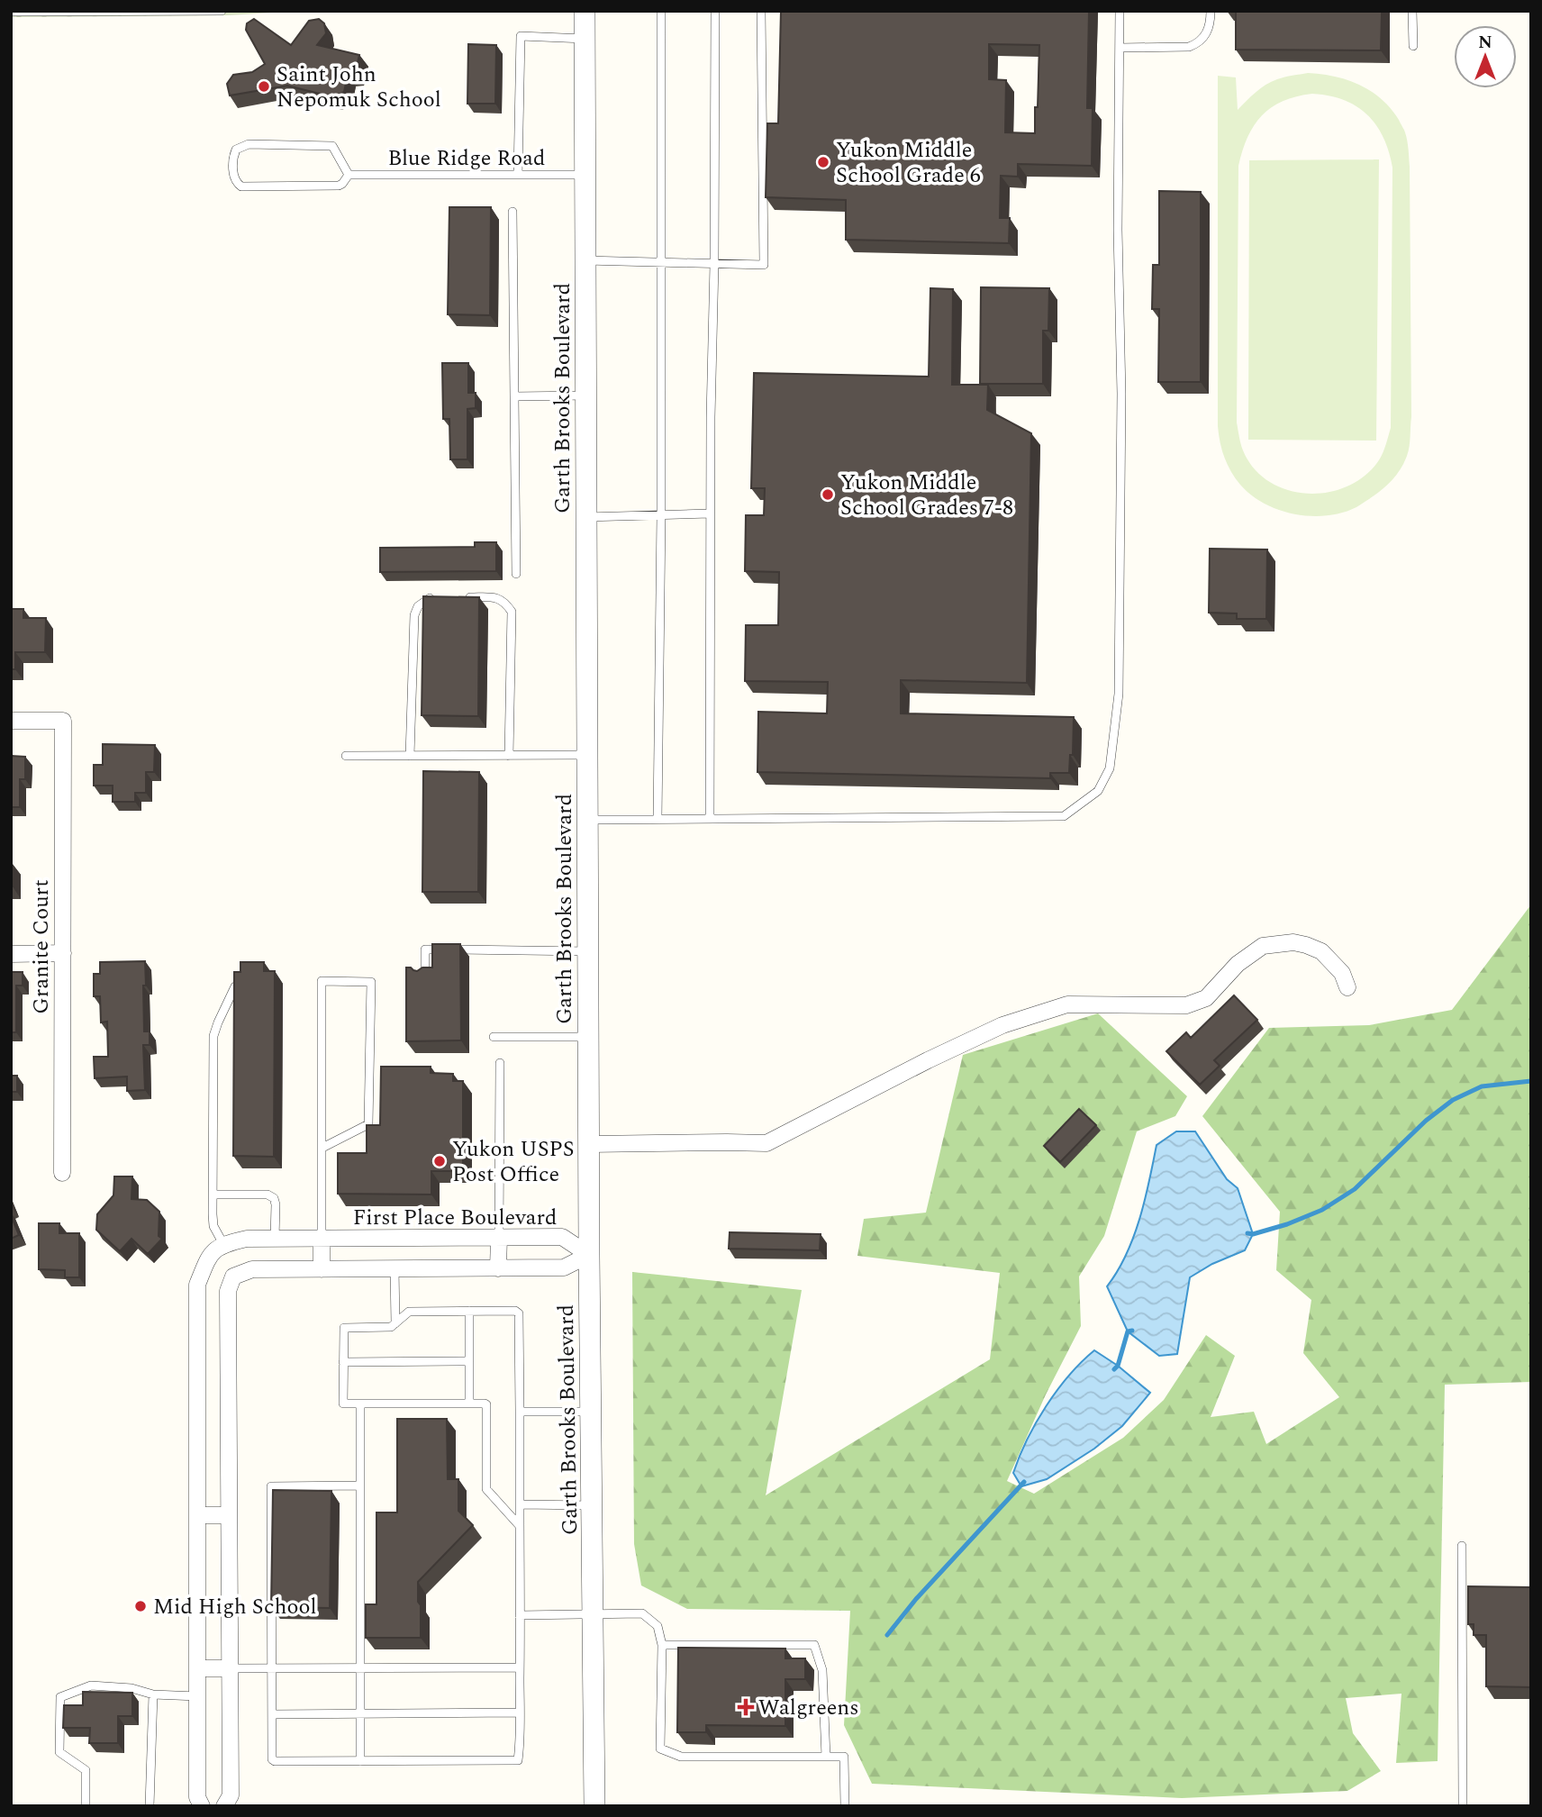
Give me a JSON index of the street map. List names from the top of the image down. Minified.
{"streets":{"street":["Garth Brooks Boulevard","Granite Court","First Place Boulevard"],"lane":["Blue Ridge Road"]},"crossings":[["Blue Ridge Road","Garth Brooks Boulevard"],["Garth Brooks Boulevard","First Place Boulevard"]],"places":{"other":["Saint John Nepomuk School","Yukon Middle School Grade 6","Yukon Middle School Grades 7-8","Yukon USPS Post Office","Mid High School"],"health":["Walgreens"]},"north":"top"}
